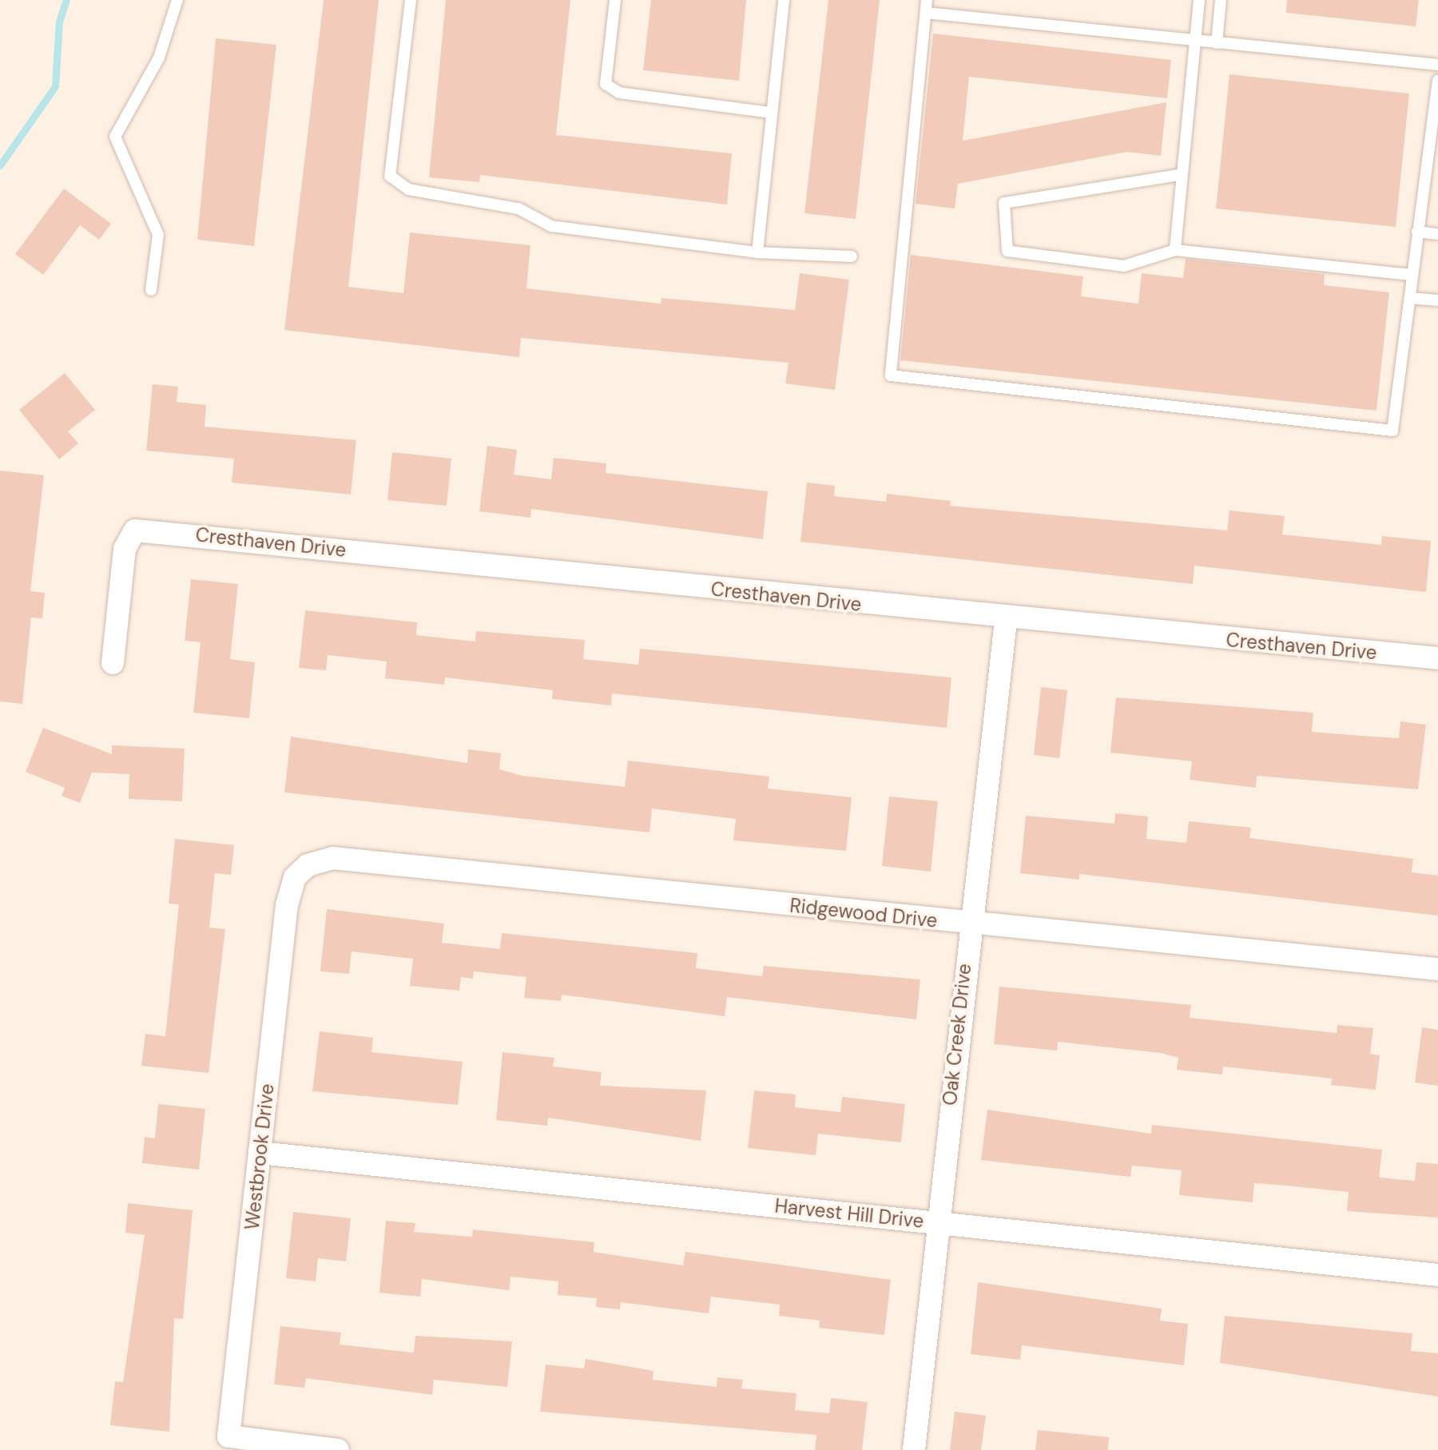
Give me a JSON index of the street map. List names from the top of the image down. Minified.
{"streets":{"street":["Cresthaven Drive","Ridgewood Drive","Oak Creek Drive","Westbrook Drive","Harvest Hill Drive"]},"crossings":[["Cresthaven Drive","Oak Creek Drive"],["Ridgewood Drive","Oak Creek Drive"],["Ridgewood Drive","Westbrook Drive"],["Oak Creek Drive","Harvest Hill Drive"],["Westbrook Drive","Harvest Hill Drive"]]}
